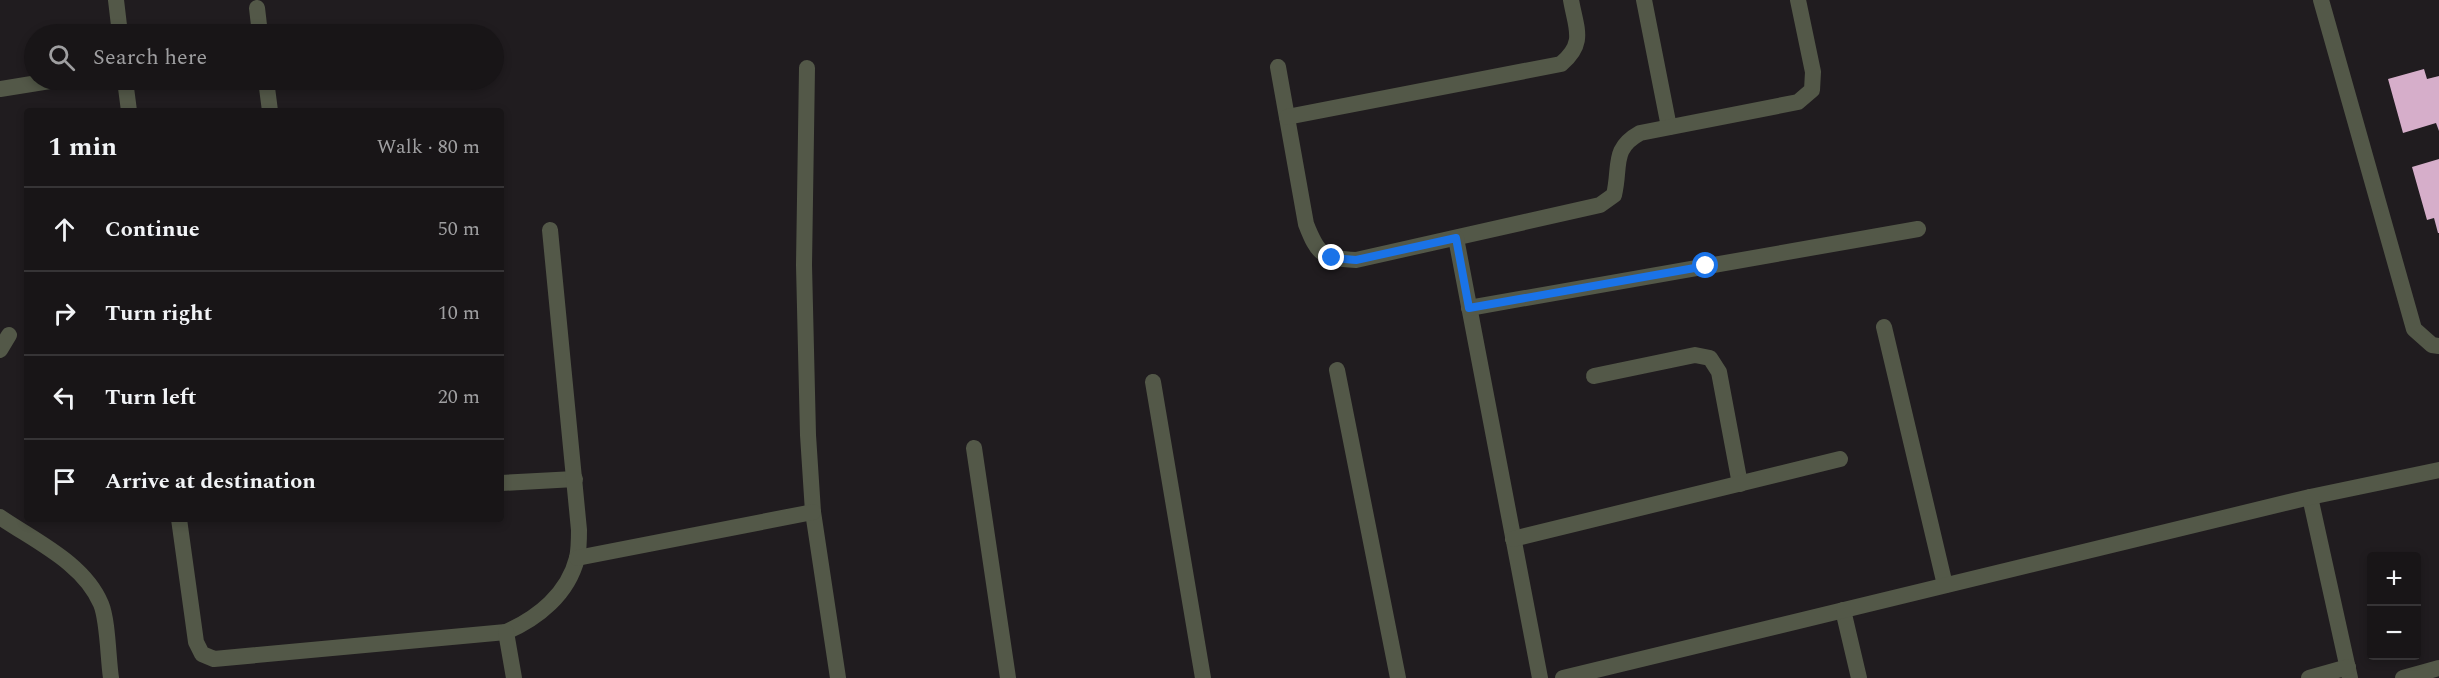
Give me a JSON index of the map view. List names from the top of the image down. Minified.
{"page":{"search":"Search here","heading":["1 min","Walk · 80 m"],"list":[["Continue","50 m"],["Turn right","10 m"],["Turn left","20 m"],"Arrive at destination"],"map_buttons":["+","−"]}}
